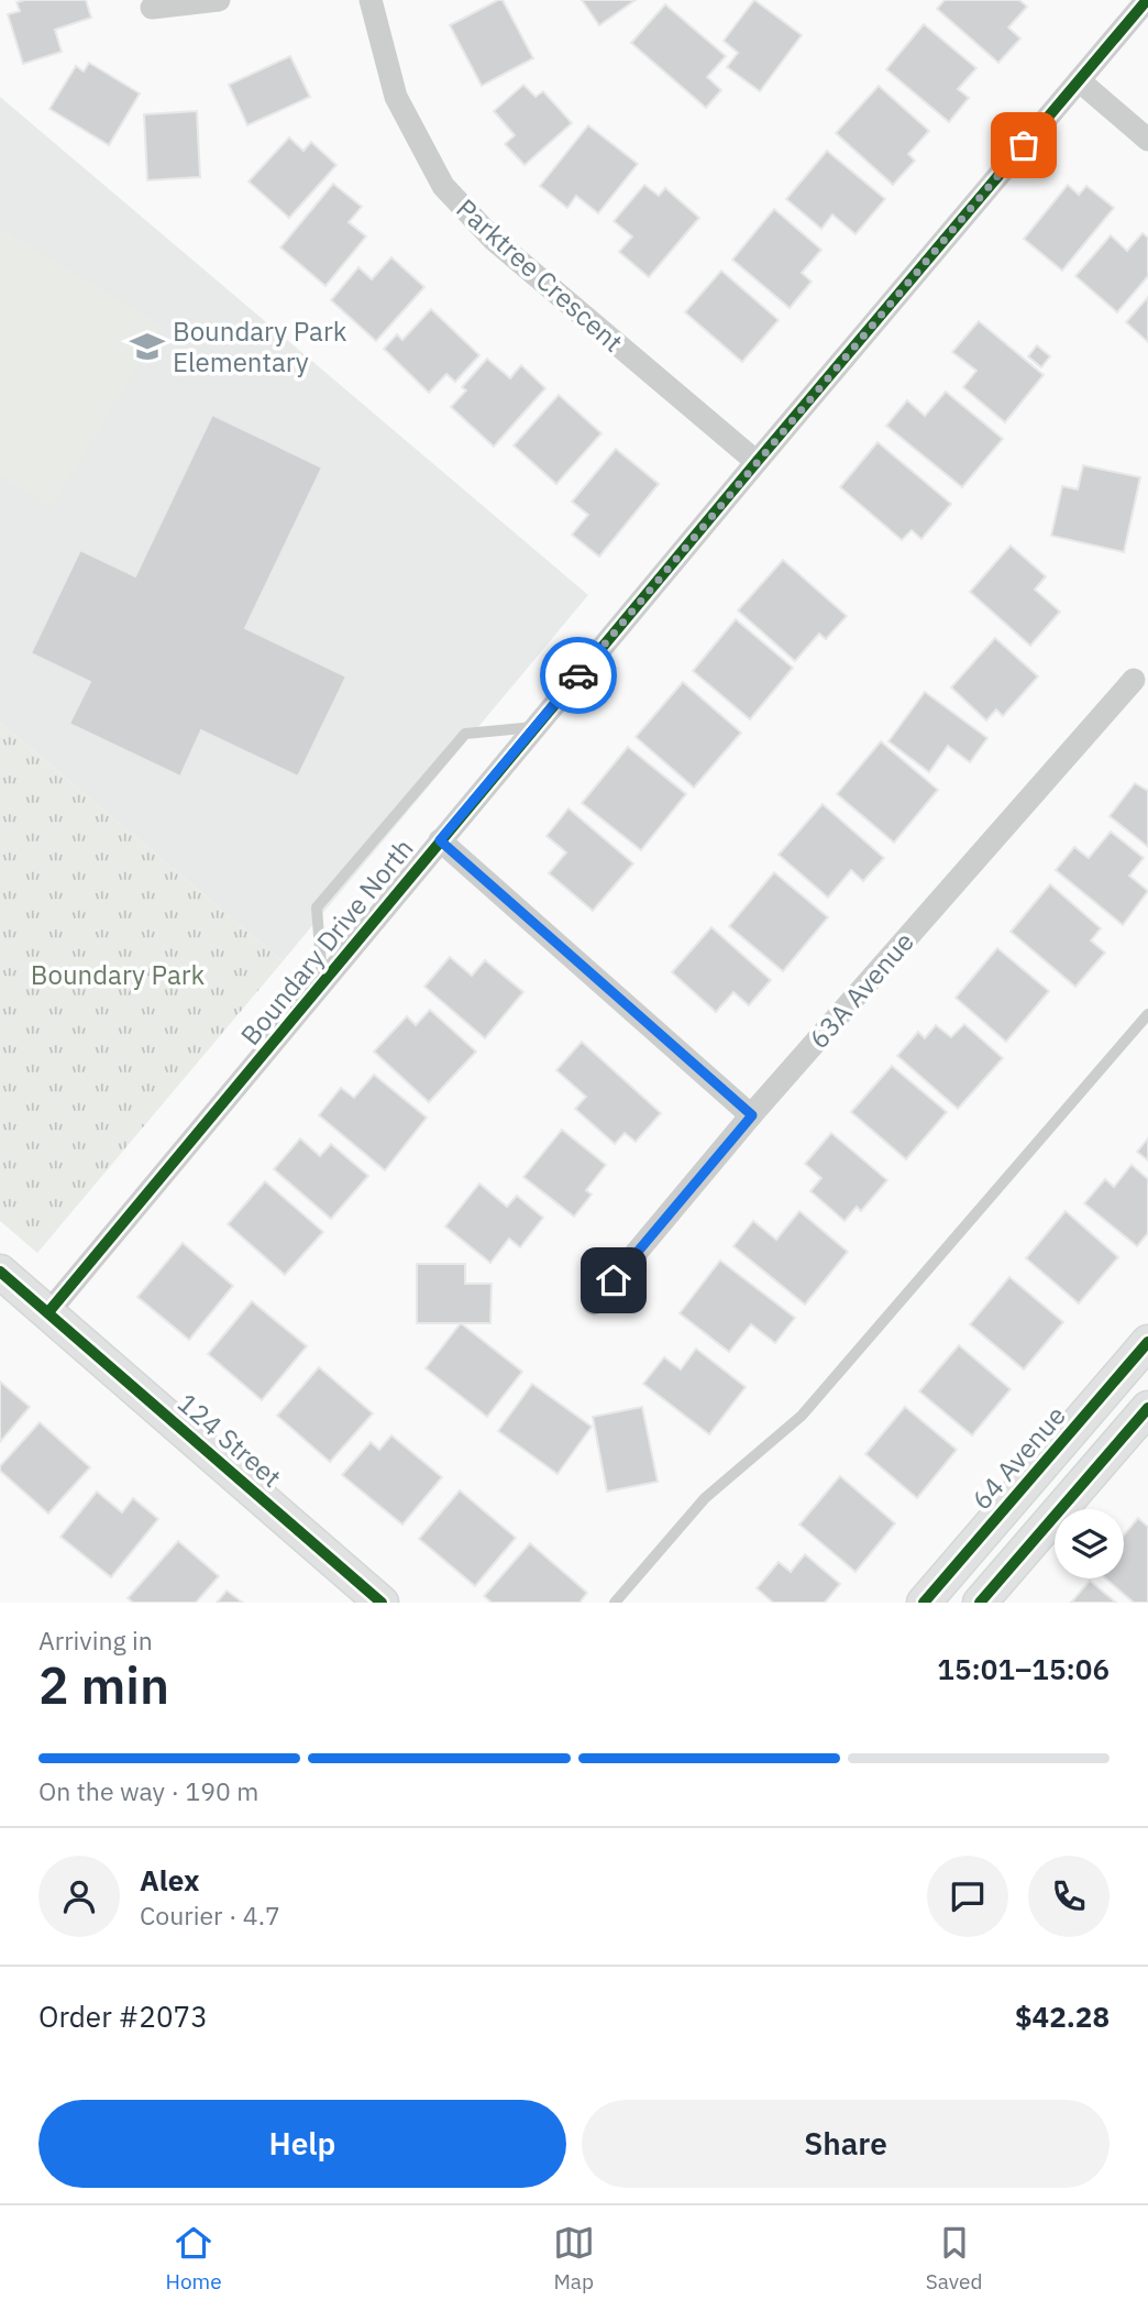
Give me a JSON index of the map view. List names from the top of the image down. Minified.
{"streets":{"main road":["124 Street","64 Avenue"],"street":["Parktree Crescent","Boundary Drive North","63A Avenue"]},"crossings":[["Parktree Crescent","Boundary Drive North"],["Boundary Drive North","124 Street"]],"parks":["Boundary Park"],"places":{"school or university":["Boundary Park Elementary"]},"page":{"heading":["2 min","Arriving in","15:01–15:06"],"panel":["Alex","Courier · 4.7","Order #2073","$42.28"],"bar":"On the way · 190 m","buttons":["Help","Share"],"tabs":["Home","Map","Saved"]}}
